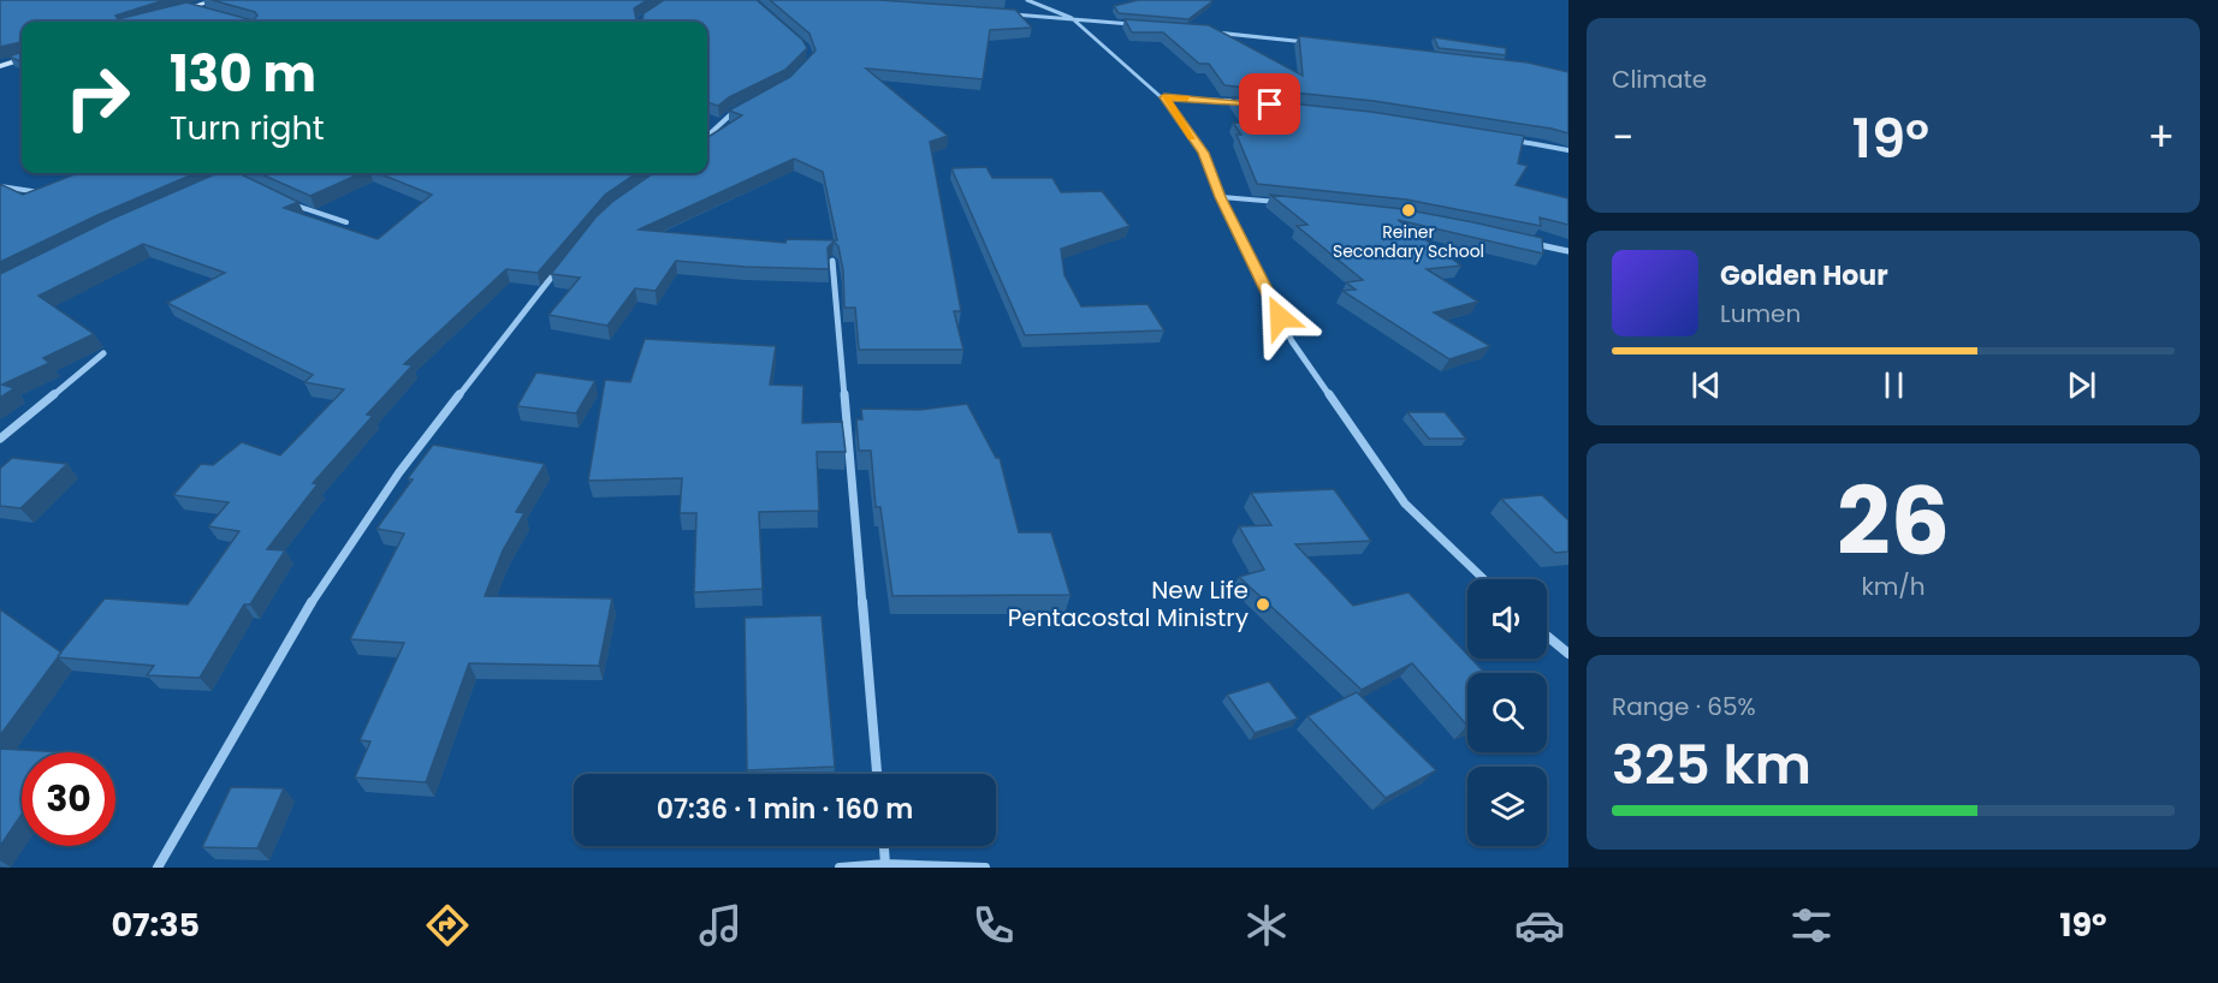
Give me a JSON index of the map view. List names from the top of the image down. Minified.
{"places":["Reiner Secondary School","New Life Pentacostal Ministry"],"page":{"tile":["Climate",["26","km/h"],["Range · 65%","325 km"]],"turn":["130 m","Turn right"],"heat":["−","19°","+"],"song":["Golden Hour","Lumen"],"limit":"30","trip":"07:36 · 1 min · 160 m","tabs":["07:35","19°"]}}
